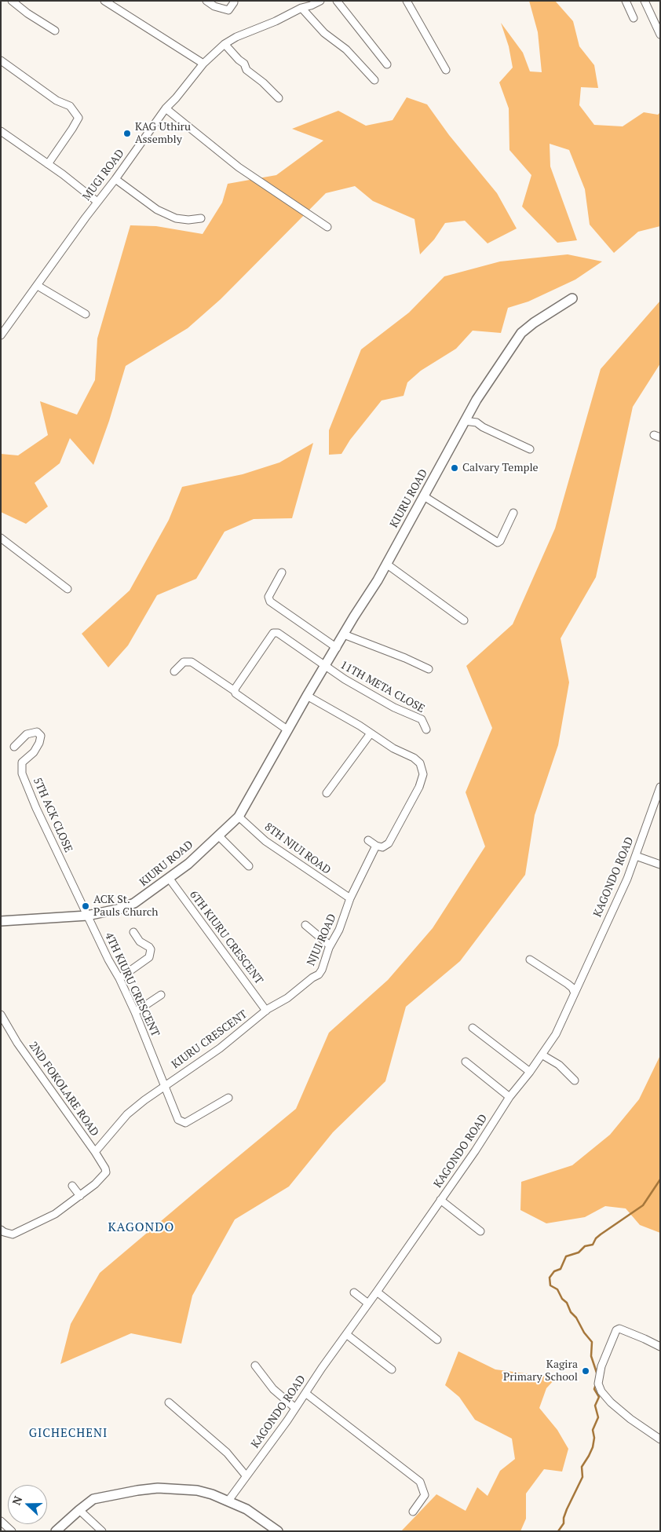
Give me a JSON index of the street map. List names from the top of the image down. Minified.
{"streets":{"street":["MUGI ROAD","KIURU ROAD","11TH META CLOSE","5TH ACK CLOSE","8TH NJUI ROAD","KAGONDO ROAD","6TH KIURU CRESCENT","NJUI ROAD","4TH KIURU CRESCENT","KIURU CRESCENT","2ND FOKOLARE ROAD"]},"crossings":[["KIURU ROAD","11TH META CLOSE"],["KIURU ROAD","5TH ACK CLOSE"],["KIURU ROAD","8TH NJUI ROAD"],["KIURU ROAD","6TH KIURU CRESCENT"],["KIURU ROAD","4TH KIURU CRESCENT"],["5TH ACK CLOSE","4TH KIURU CRESCENT"],["8TH NJUI ROAD","NJUI ROAD"],["6TH KIURU CRESCENT","NJUI ROAD"],["6TH KIURU CRESCENT","KIURU CRESCENT"],["NJUI ROAD","KIURU CRESCENT"],["4TH KIURU CRESCENT","KIURU CRESCENT"],["KIURU CRESCENT","2ND FOKOLARE ROAD"]],"districts":["KAGONDO","GICHECHENI"],"places":["KAG Uthiru Assembly","Calvary Temple","ACK St. Pauls Church","Kagira Primary School"],"north":"left"}
